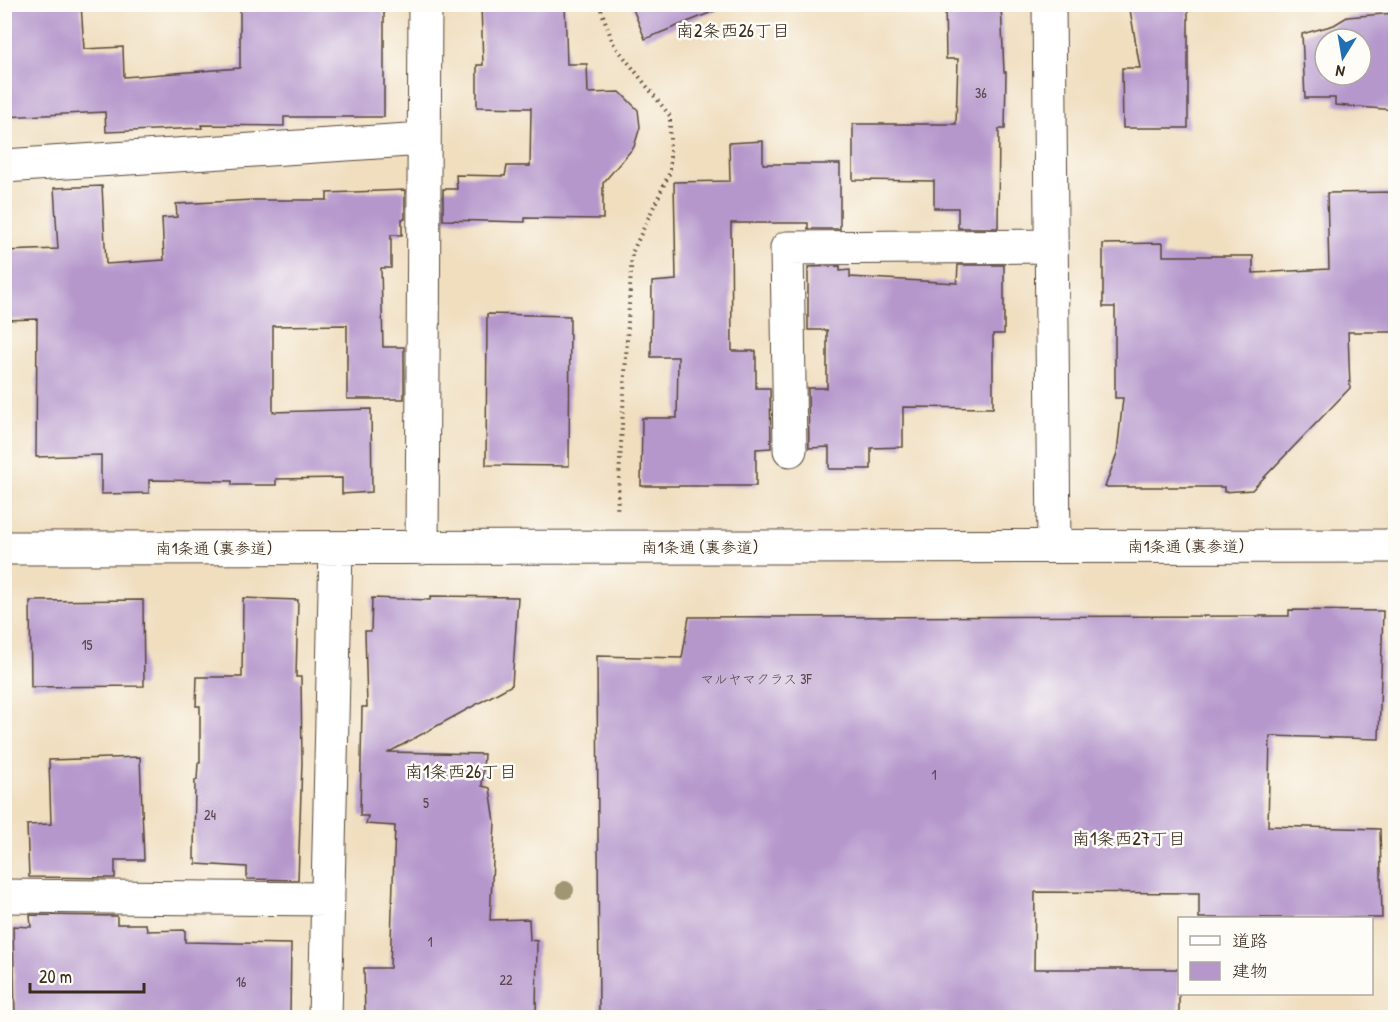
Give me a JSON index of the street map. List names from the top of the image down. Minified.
{"streets":{"street":["南1条通 (裏参道)"]},"districts":["南2条西26丁目","南1条西26丁目","南1条西27丁目"],"house_numbers":["36","15","マルヤマクラス 3F","1","5","24","1","22","16"],"legend":["道路","建物"],"scale_bar":"20 m","north":"bottom"}
